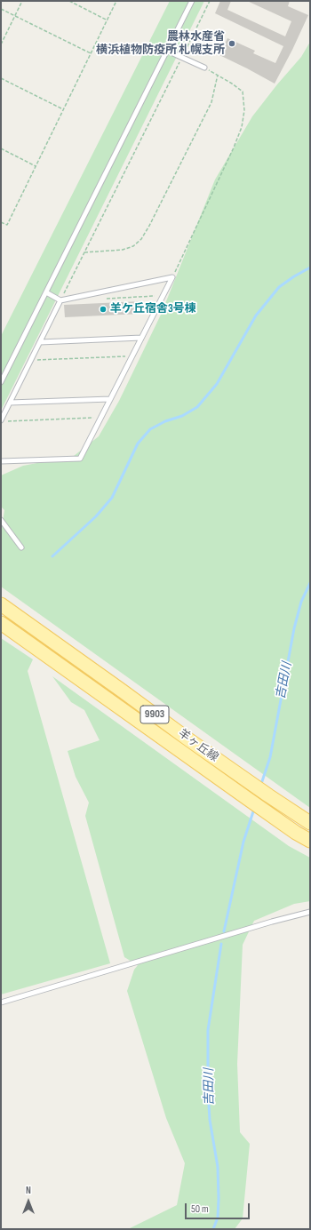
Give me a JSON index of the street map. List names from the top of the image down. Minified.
{"streets":{"main road":["9903","羊ヶ丘線"]},"water":["吉田川"],"places":["農林水産省 横浜植物防疫所 札幌支所","羊ケ丘宿舎3号棟"],"scale_bar":"50 m","north":"top"}
